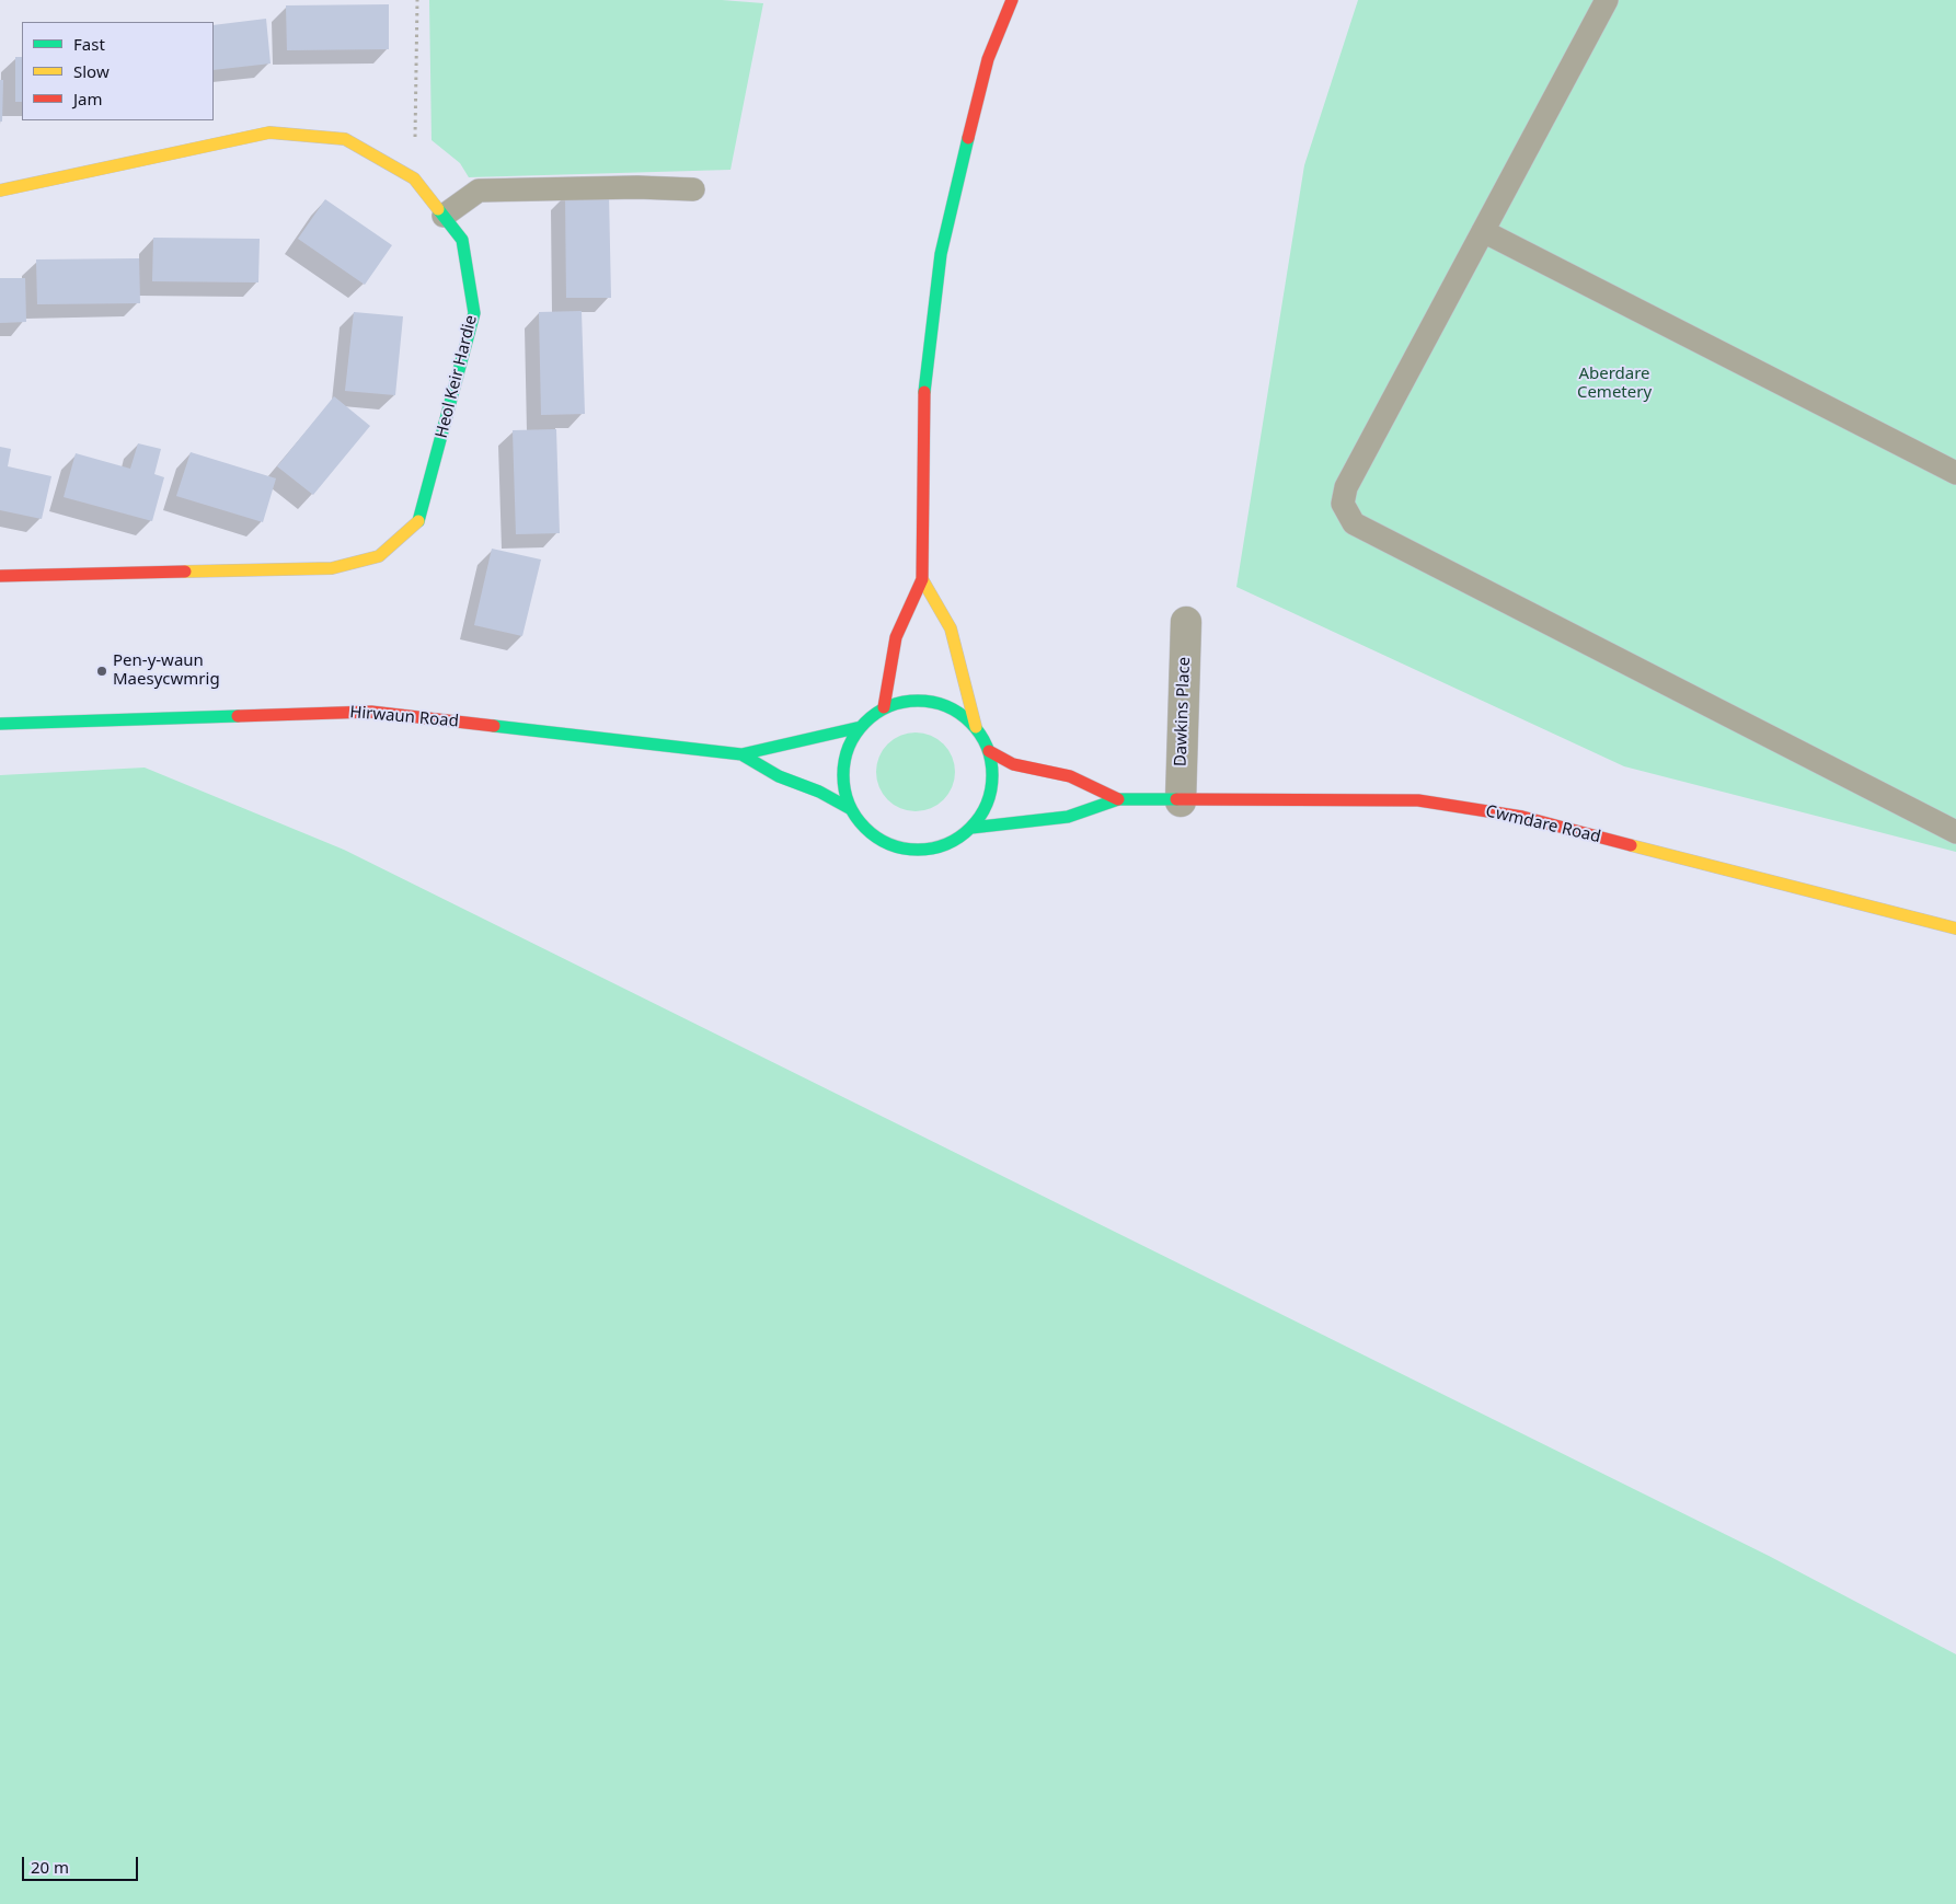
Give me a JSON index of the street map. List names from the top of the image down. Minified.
{"streets":{"main road":["Heol Keir Hardie","Hirwaun Road","Cwmdare Road"],"street":["Dawkins Place"]},"crossings":[["Dawkins Place","Cwmdare Road"],["Hirwaun Road","Cwmdare Road"]],"parks":["Aberdare Cemetery"],"places":["Pen-y-waun Maesycwmrig"],"legend":["Fast","Slow","Jam"],"scale_bar":"20 m"}
